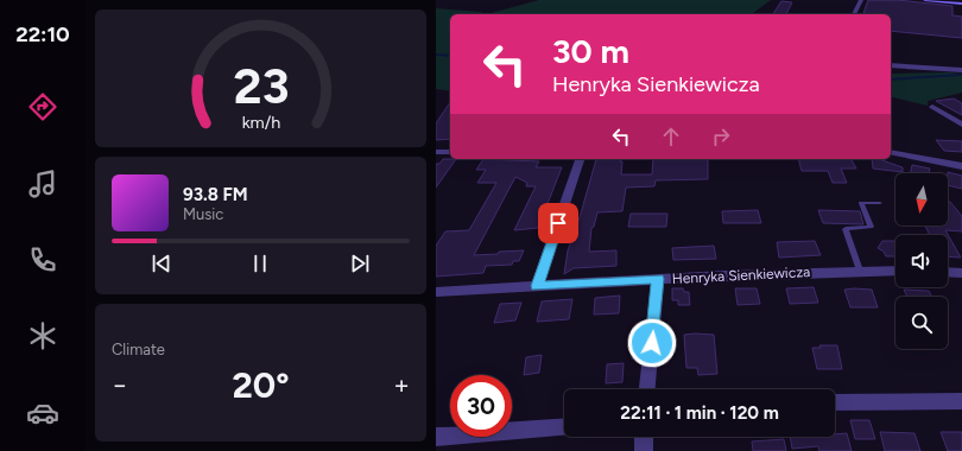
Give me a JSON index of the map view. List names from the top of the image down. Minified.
{"streets":{"street":["Henryka Sienkiewicza"]},"north":"bottom","page":{"tabs":"22:10","turn":["30 m","Henryka Sienkiewicza"],"song":["93.8 FM","Music"],"tile":"Climate","heat":["−","20°","+"],"limit":"30","trip":"22:11 · 1 min · 120 m","gauge":["23","km/h"]}}
